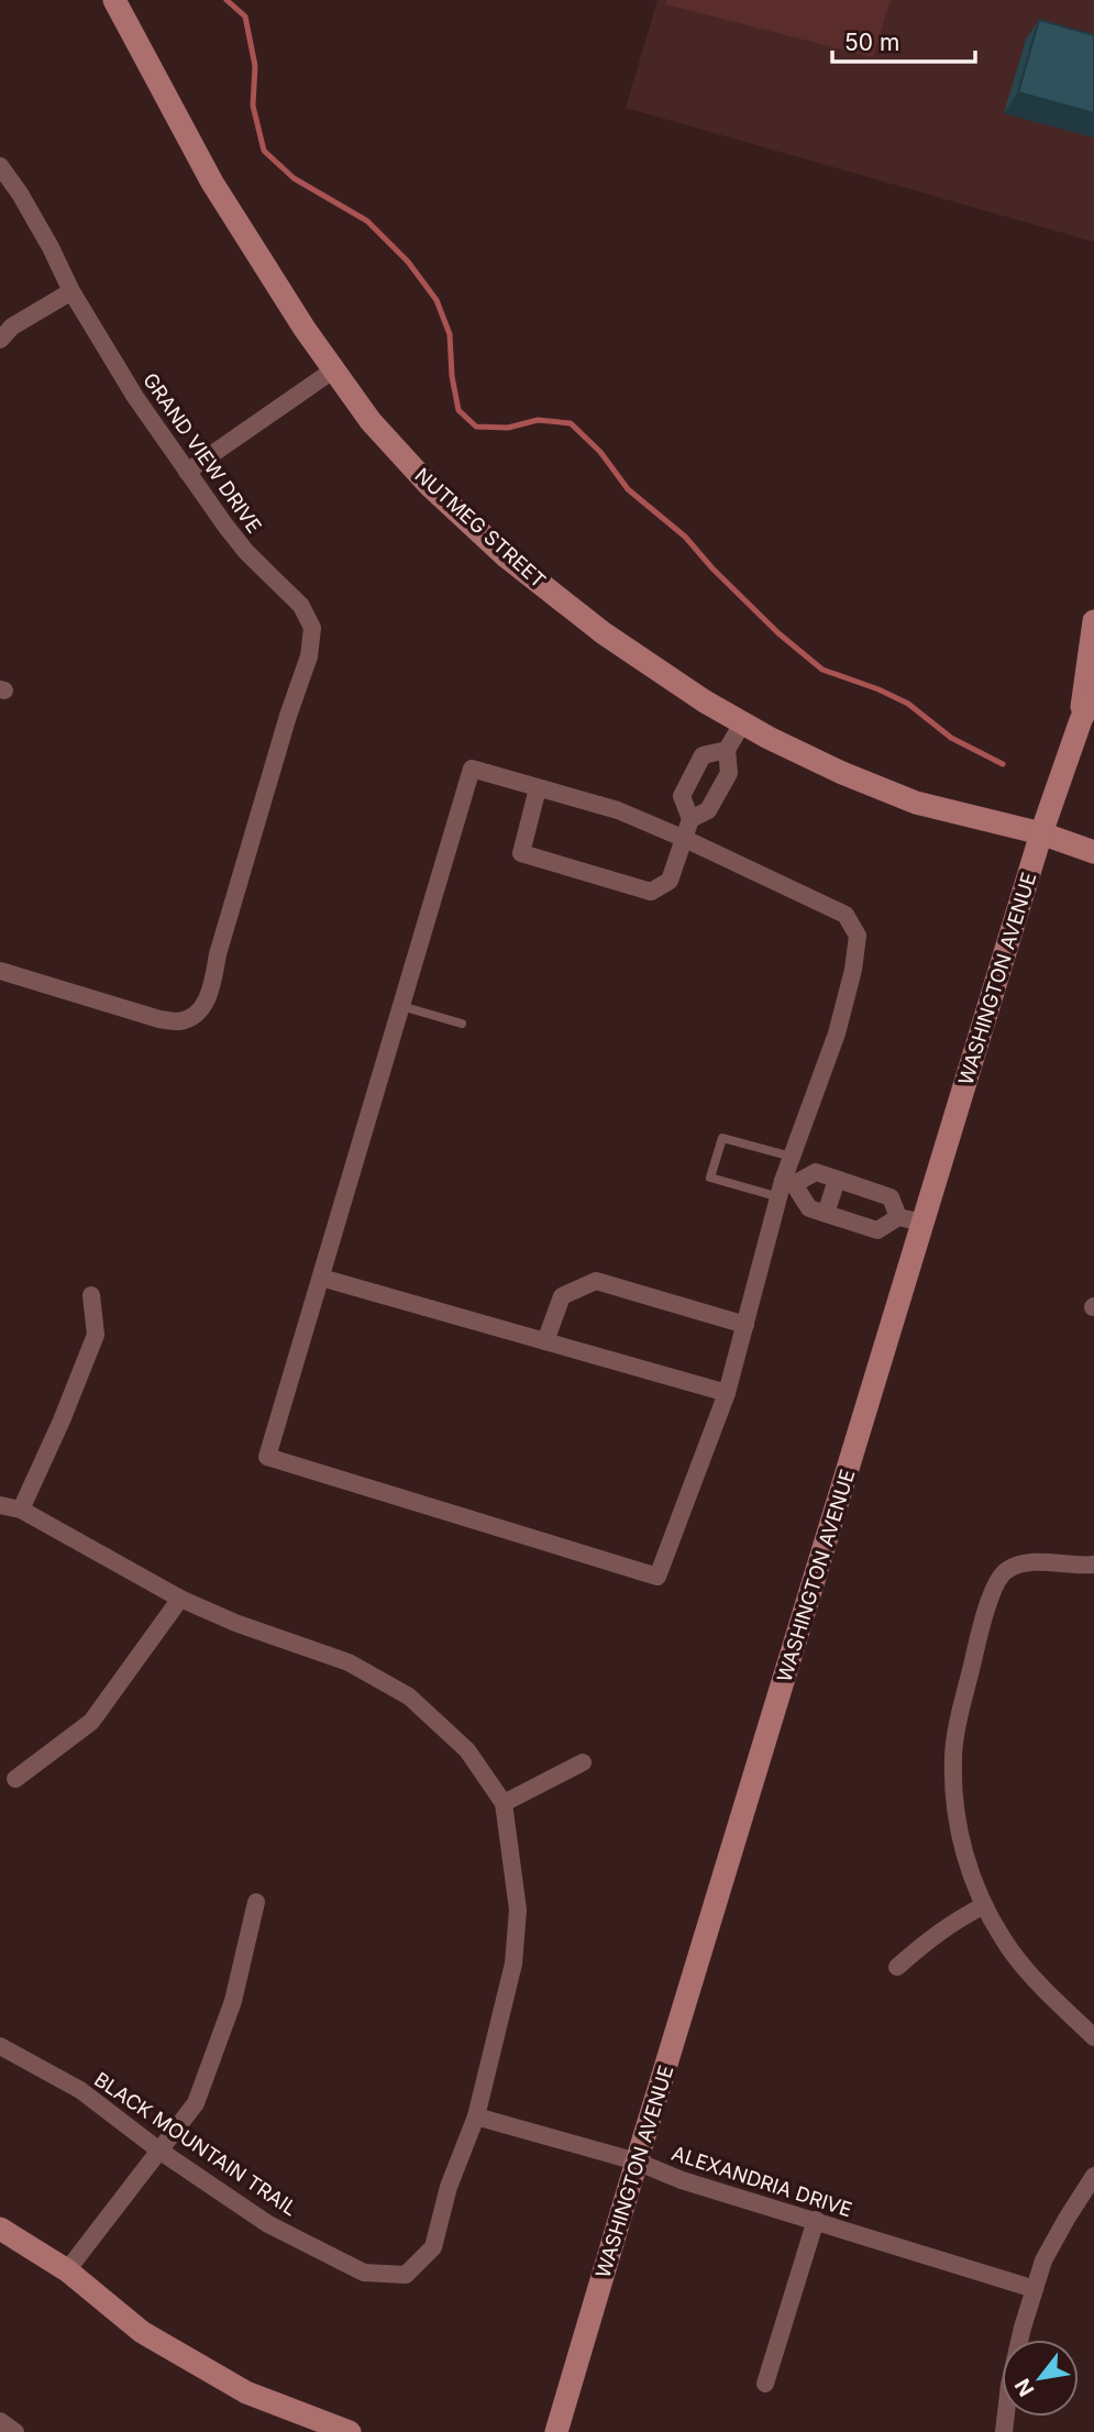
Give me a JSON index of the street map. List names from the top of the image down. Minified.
{"streets":{"main road":["NUTMEG STREET","WASHINGTON AVENUE"],"street":["GRAND VIEW DRIVE","BLACK MOUNTAIN TRAIL","ALEXANDRIA DRIVE"]},"crossings":[["NUTMEG STREET","WASHINGTON AVENUE"],["WASHINGTON AVENUE","ALEXANDRIA DRIVE"],["BLACK MOUNTAIN TRAIL","ALEXANDRIA DRIVE"]],"scale_bar":"50 m","north":"bottom left"}
